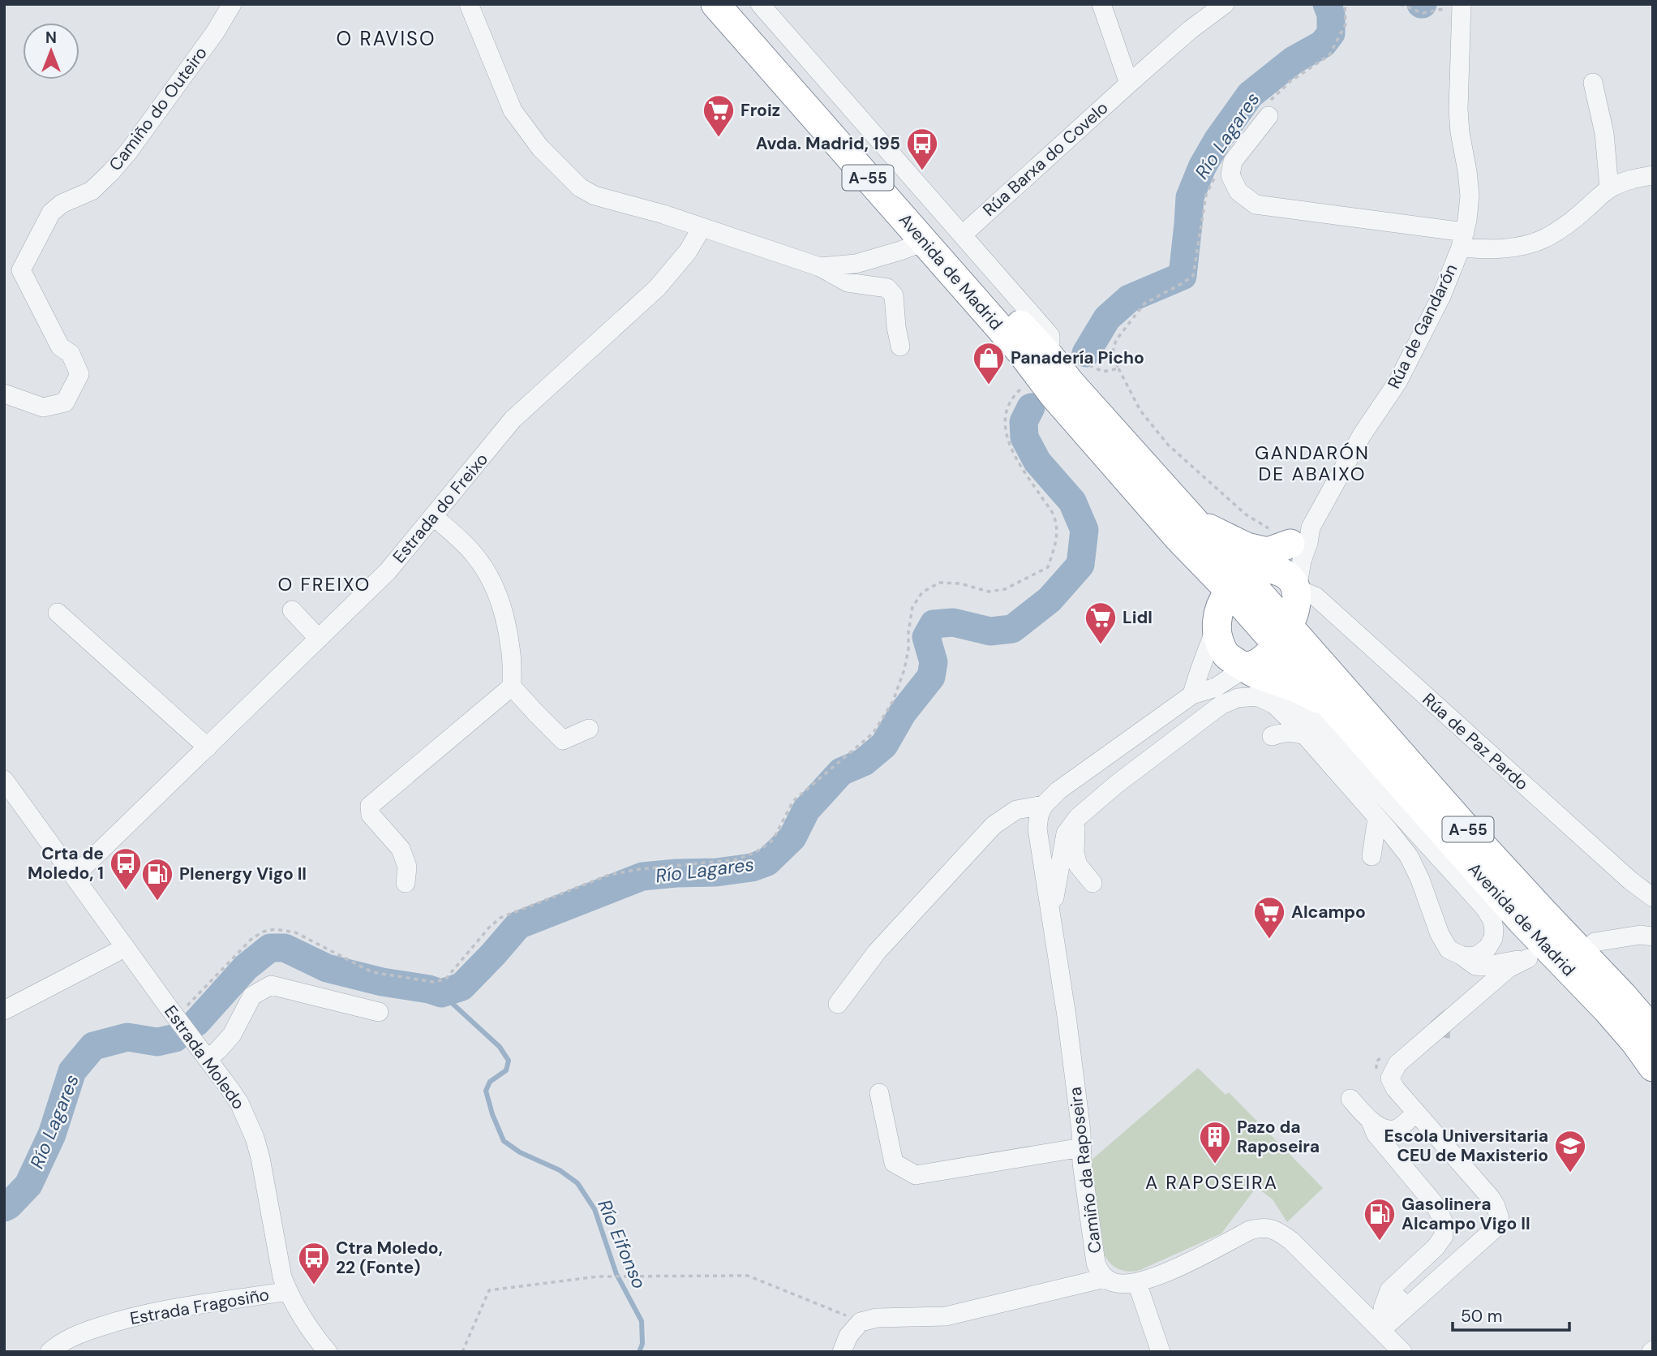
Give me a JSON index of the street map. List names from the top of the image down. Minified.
{"streets":{"highway":["A-55","Avenida de Madrid"],"street":["Camiño do Outeiro","Rúa Barxa do Covelo","Rúa de Gandarón","Estrada do Freixo","Rúa de Paz Pardo","Estrada Moledo","Camiño da Raposeira","Estrada Fragosiño"]},"crossings":[["Avenida de Madrid","Rúa de Gandarón"],["Avenida de Madrid","Rúa de Paz Pardo"],["Rúa de Gandarón","Rúa de Paz Pardo"],["Estrada do Freixo","Estrada Moledo"],["Estrada Moledo","Estrada Fragosiño"]],"districts":["O RAVISO","GANDARÓN DE ABAIXO","O FREIXO","A RAPOSEIRA"],"water":["Río Lagares","Río Eifonso"],"places":{"supermarket":["Froiz","Lidl","Alcampo"],"bus stop":["Avda. Madrid, 195","Crta de Moledo, 1","Ctra Moledo, 22 (Fonte)"],"shop":["Panadería Picho"],"fuel station":["Plenergy Vigo II","Gasolinera Alcampo Vigo II"],"building":["Pazo da Raposeira"],"school or university":["Escola Universitaria CEU de Maxisterio"]},"scale_bar":"50 m","north":"top"}
